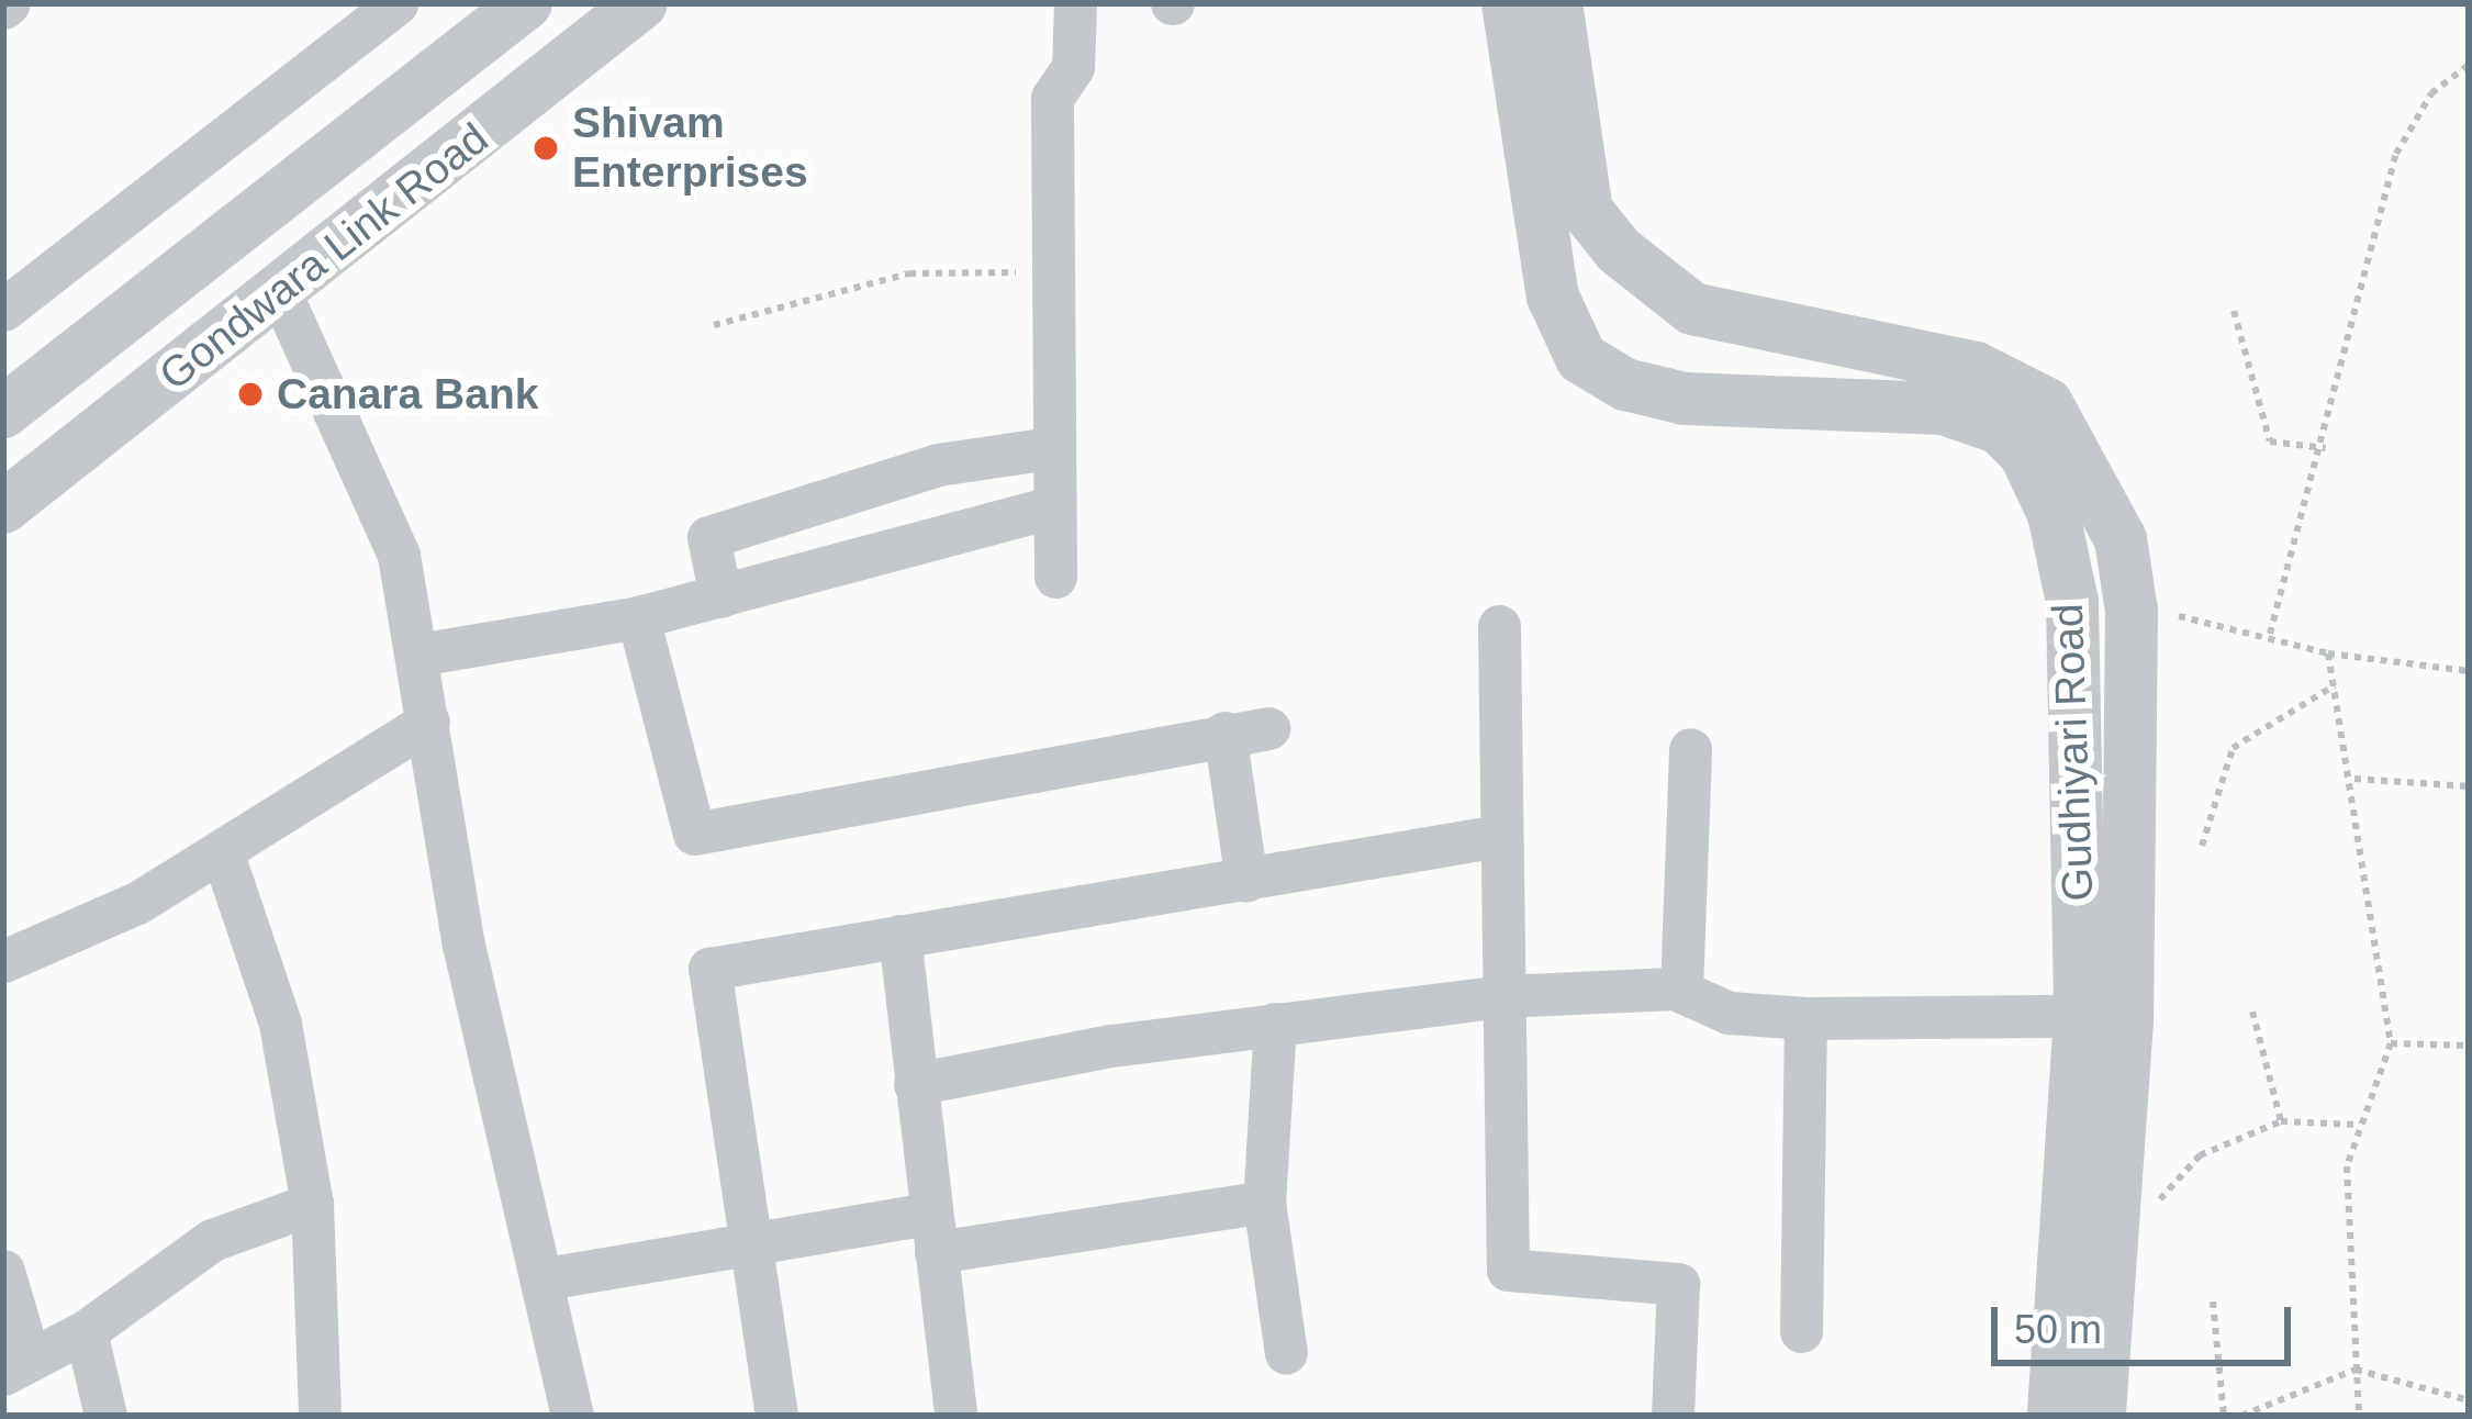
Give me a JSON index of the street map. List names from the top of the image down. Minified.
{"streets":{"street":["Gondwara Link Road","Gudhiyari Road"]},"places":["Shivam Enterprises","Canara Bank"],"scale_bar":"50 m"}
